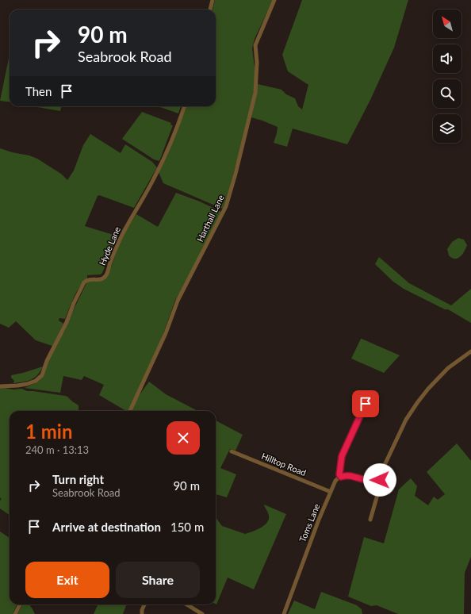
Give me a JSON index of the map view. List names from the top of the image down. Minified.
{"streets":{"street":["Harthall Lane","Hyde Lane","Hilltop Road","Toms Lane"]},"crossings":[["Hilltop Road","Toms Lane"]],"north":"top left","page":{"turn":["90 m","Seabrook Road"],"then":"Then","heading":["1 min","240 m · 13:13"],"list":[{"name":"Turn right","note":"Seabrook Road","value":"90 m"},{"name":"Arrive at destination","value":"150 m"}],"buttons":["Exit","Share"]}}
